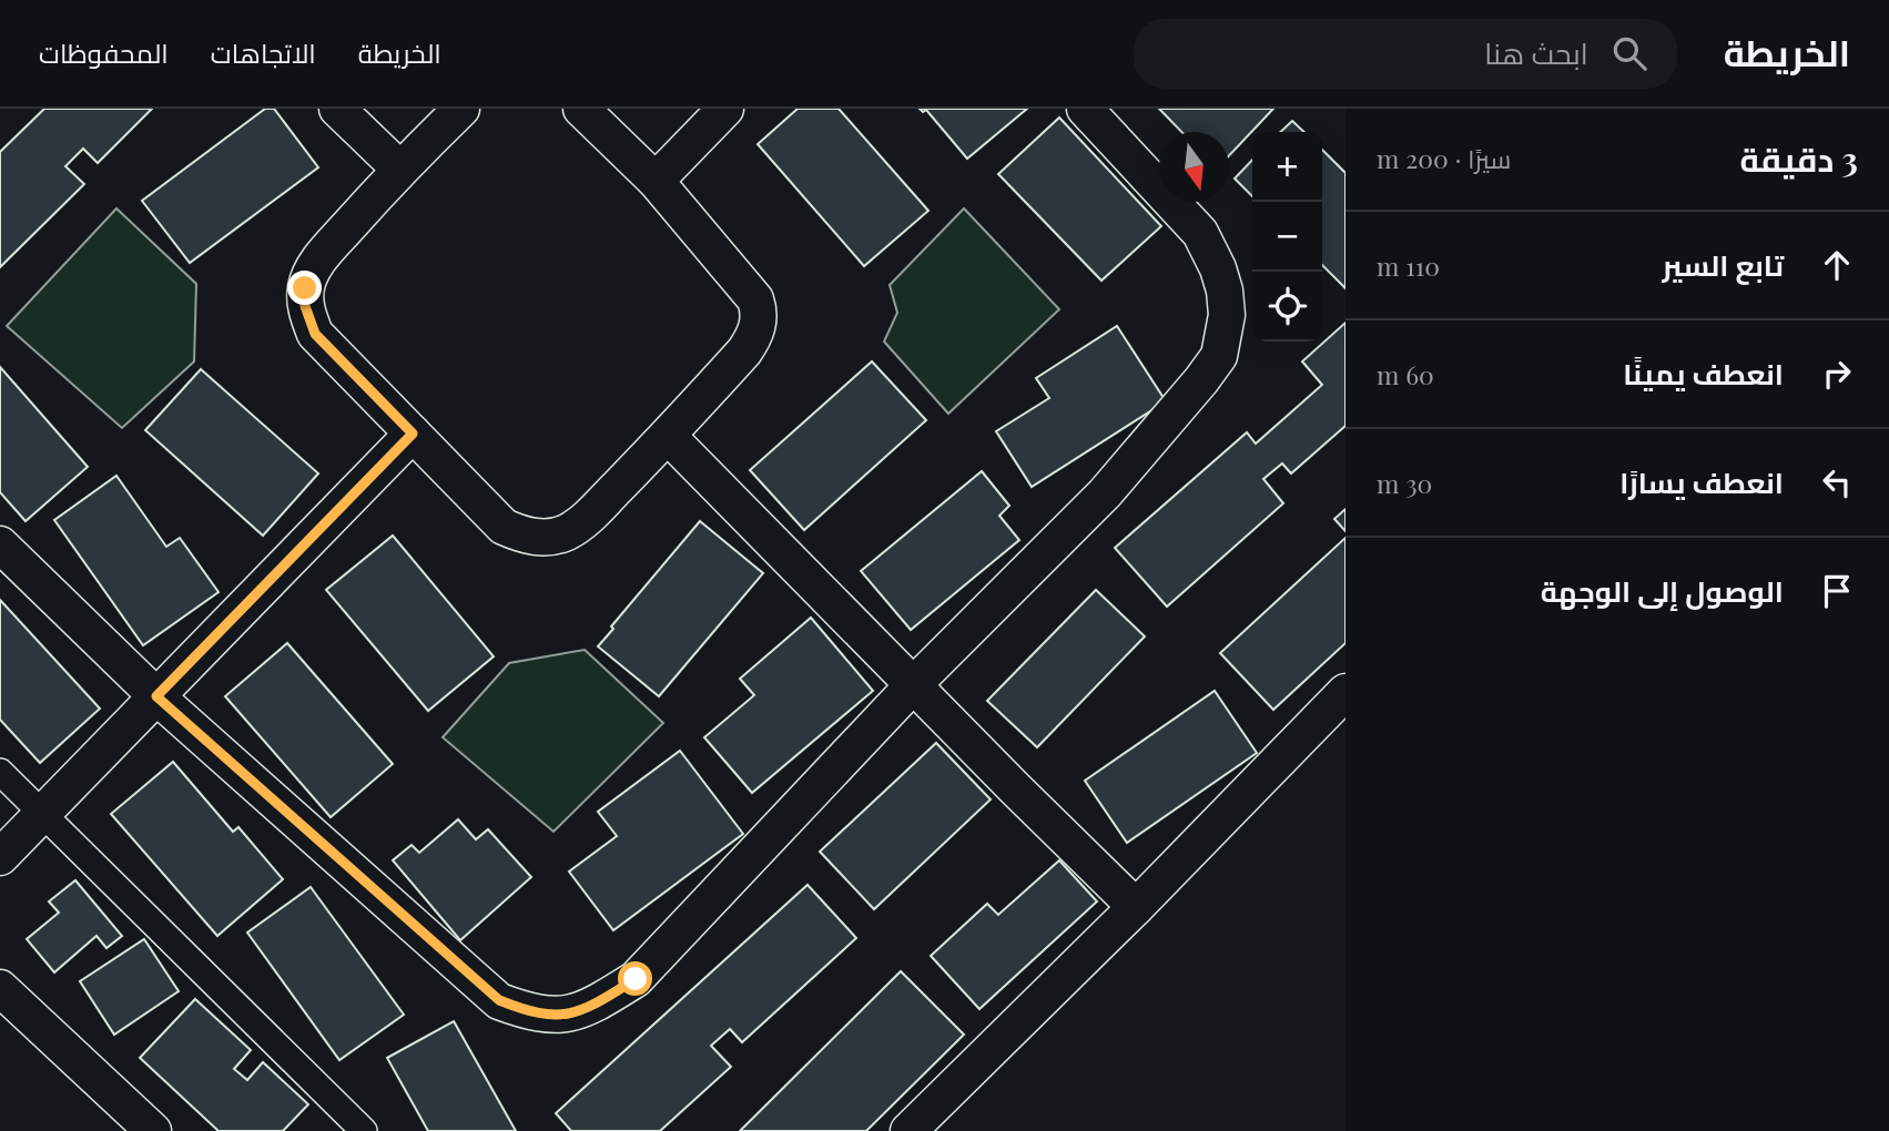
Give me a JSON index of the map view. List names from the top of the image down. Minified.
{"north":"bottom","page":{"header":"الخريطة","search":"ابحث هنا","nav":["الخريطة","الاتجاهات","المحفوظات"],"heading":["3 دقيقة","سيرًا · 200 m"],"map_buttons":["+","−"],"list":[["تابع السير","110 m"],["انعطف يمينًا","60 m"],["انعطف يسارًا","30 m"],"الوصول إلى الوجهة"]}}
